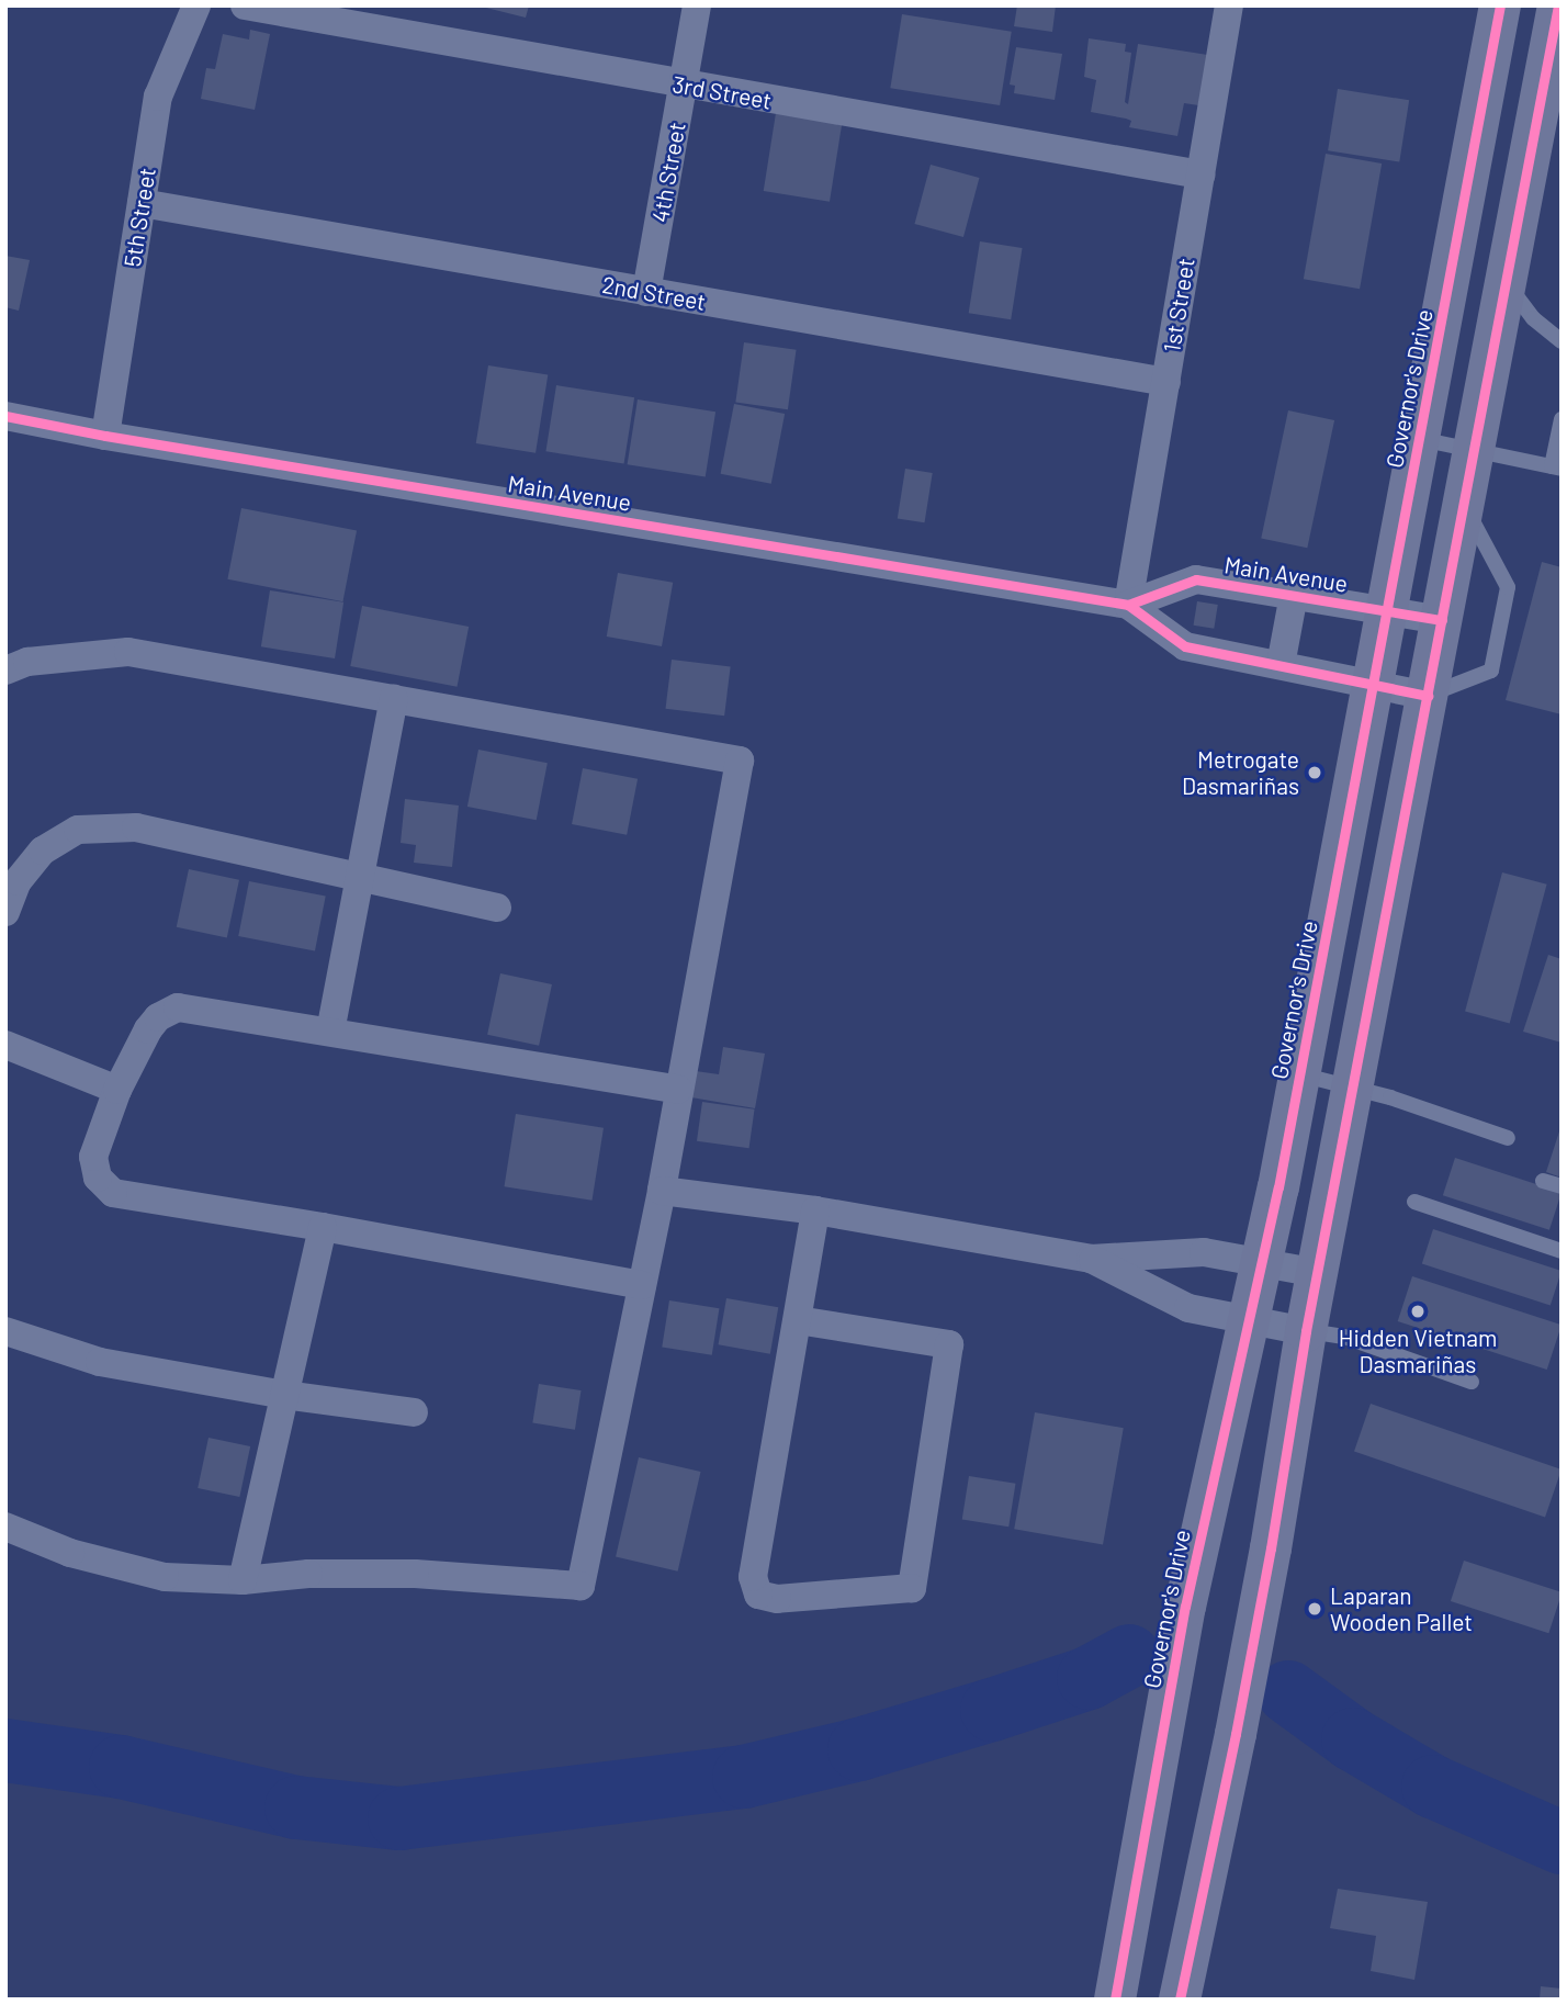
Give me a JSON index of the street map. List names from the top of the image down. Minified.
{"streets":{"main road":["Governor's Drive"],"street":["3rd Street","4th Street","5th Street","2nd Street","1st Street","Main Avenue"]},"crossings":[["3rd Street","4th Street"],["3rd Street","1st Street"],["4th Street","2nd Street"],["5th Street","2nd Street"],["5th Street","Main Avenue"],["2nd Street","1st Street"],["1st Street","Main Avenue"],["Governor's Drive","Main Avenue"]],"places":["Metrogate Dasmariñas","Hidden Vietnam Dasmariñas","Laparan Wooden Pallet"]}
